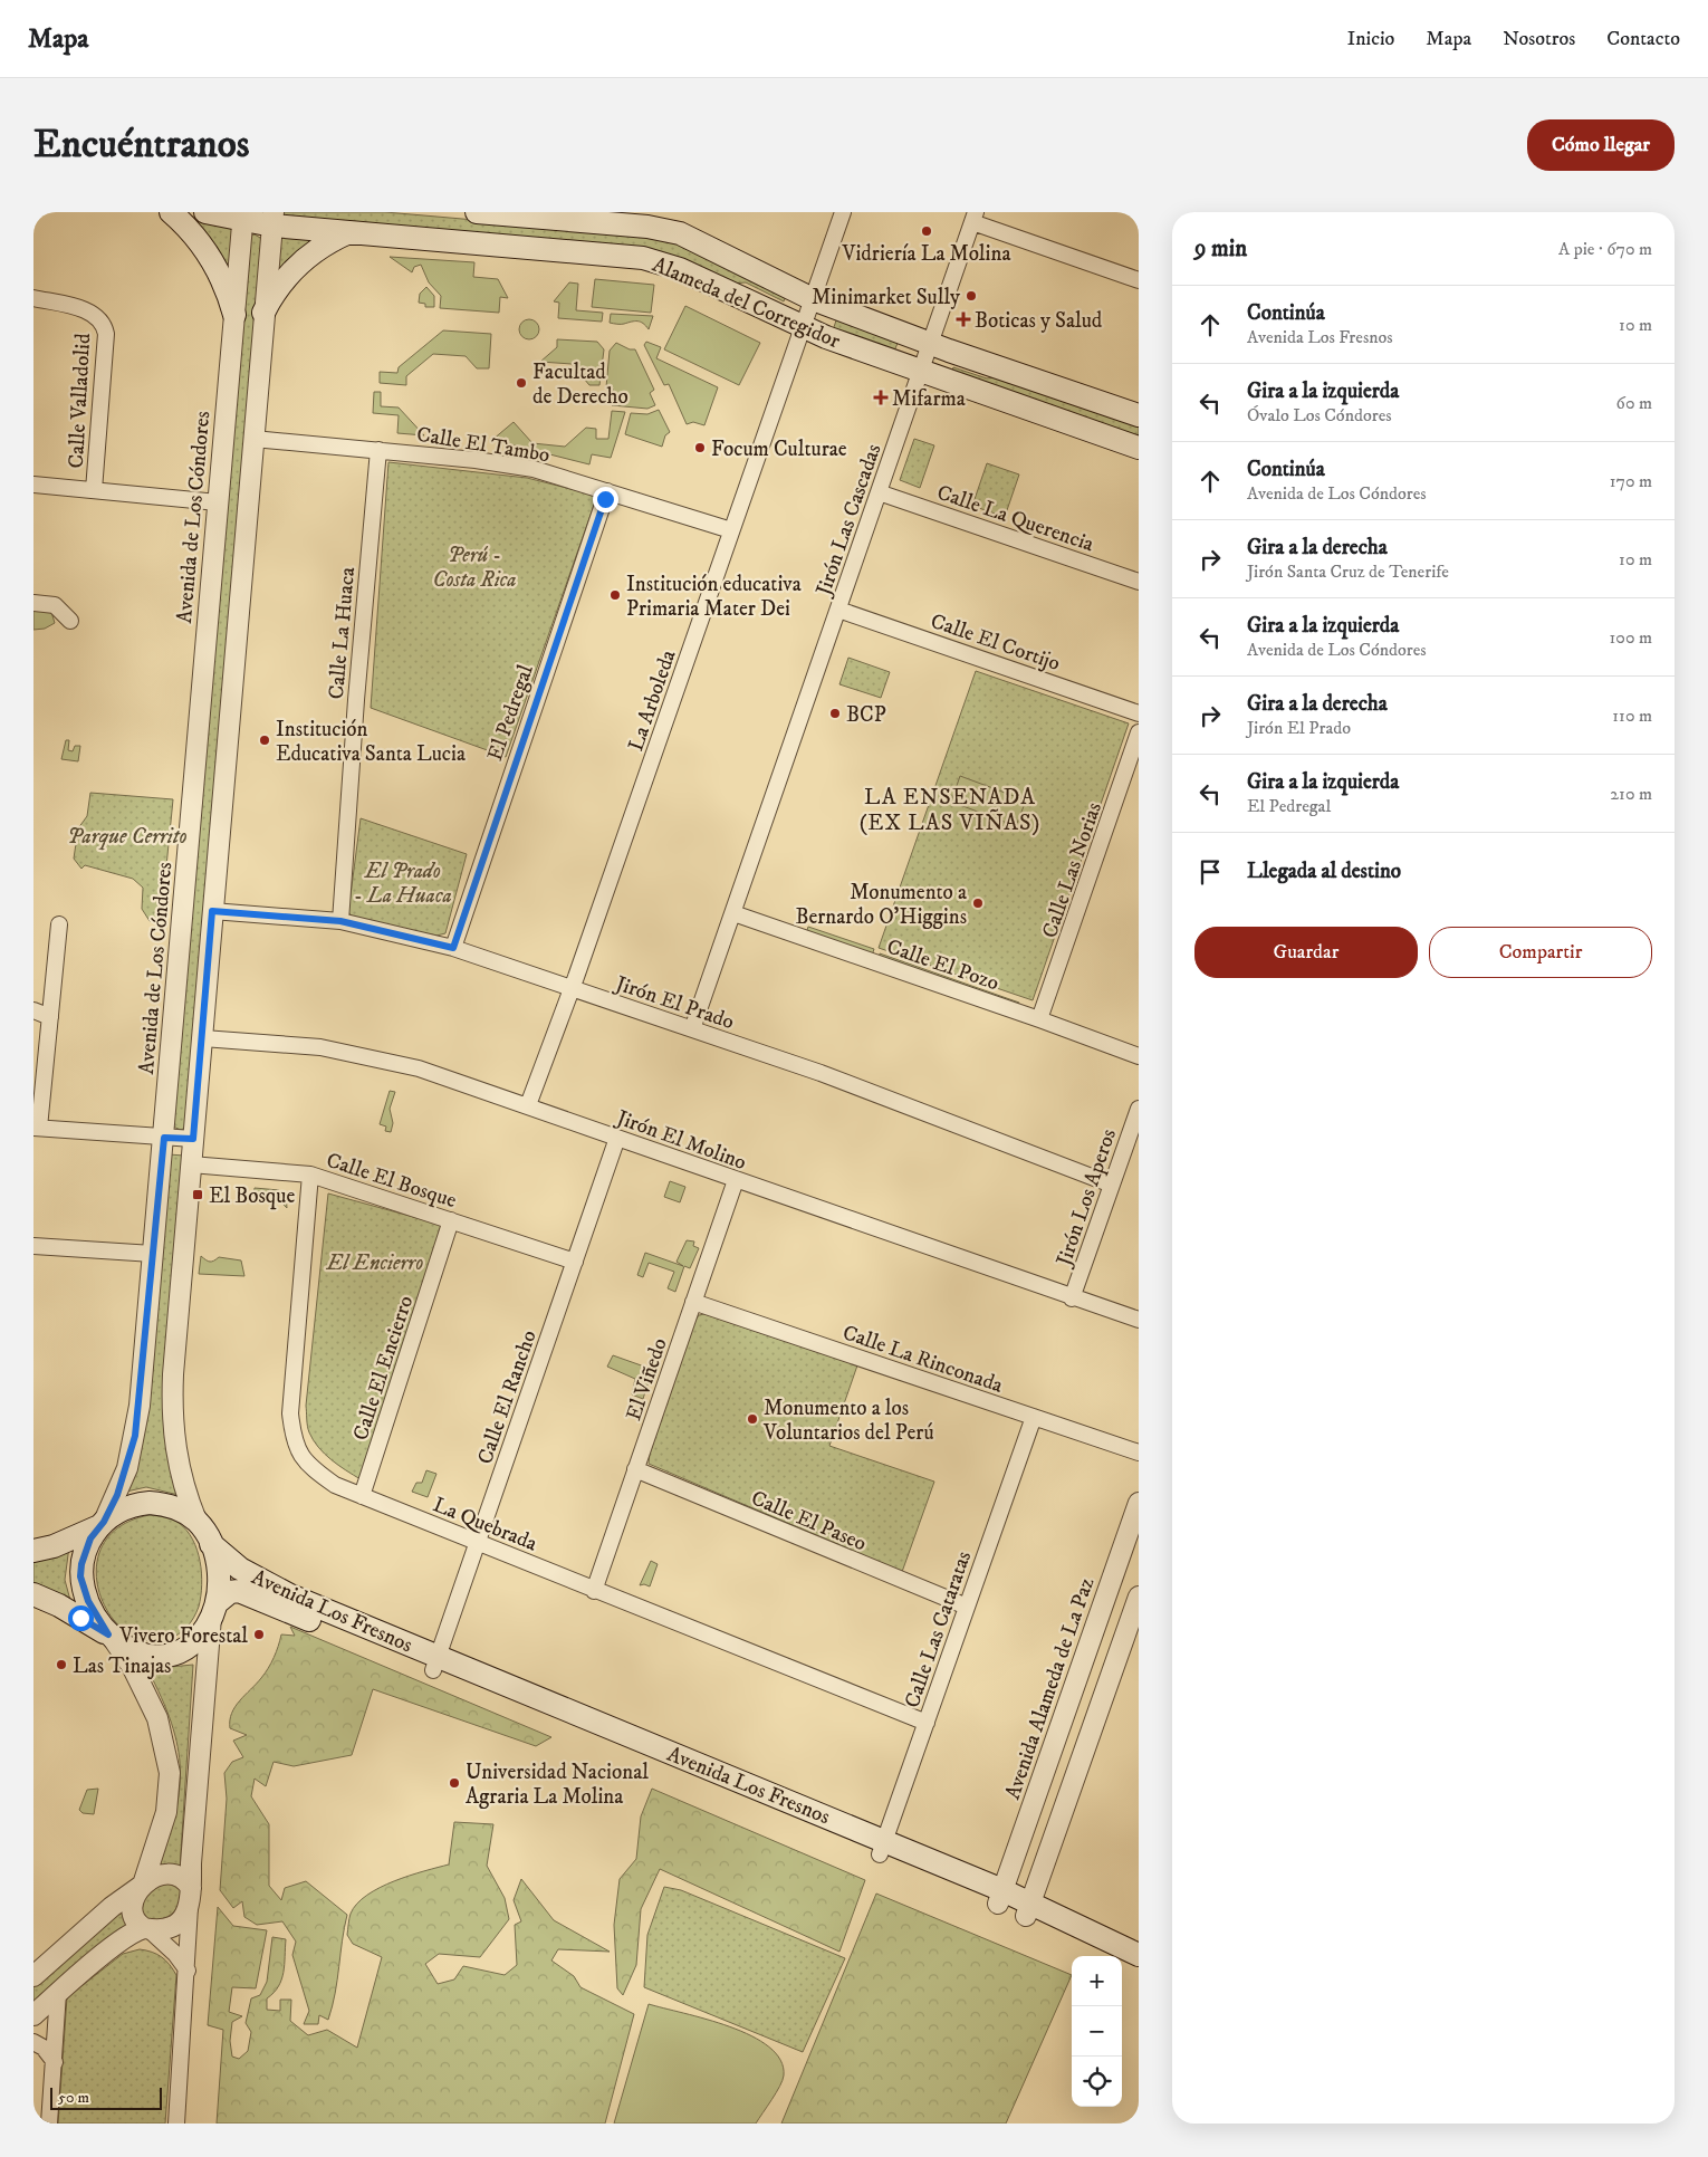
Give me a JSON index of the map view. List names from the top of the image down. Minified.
{"streets":{"main road":["Alameda del Corregidor","Avenida Los Fresnos"],"street":["Calle Valladolid","Calle El Tambo","Avenida de Los Cóndores","Calle La Querencia","Jirón Las Cascadas","Calle La Huaca","Calle El Cortijo","La Arboleda","El Pedregal","Calle Las Norias","Calle El Pozo","Jirón El Prado","Jirón El Molino","Calle El Bosque","Jirón Los Aperos","Calle La Rinconada","Calle El Encierro","El Viñedo","Calle El Rancho","Calle El Paseo","La Quebrada","Calle Las Cataratas","Avenida Alameda de La Paz"]},"crossings":[["Alameda del Corregidor","Avenida de Los Cóndores"],["Alameda del Corregidor","Jirón Las Cascadas"],["Alameda del Corregidor","La Arboleda"],["Calle El Tambo","Calle La Huaca"],["Calle El Tambo","La Arboleda"],["Calle El Tambo","El Pedregal"],["Avenida de Los Cóndores","Avenida Los Fresnos"],["Calle La Querencia","Jirón Las Cascadas"],["Jirón Las Cascadas","Calle El Cortijo"],["Jirón Las Cascadas","Calle El Pozo"],["Jirón Las Cascadas","Jirón El Prado"],["Calle La Huaca","Jirón El Prado"],["La Arboleda","Jirón El Prado"],["La Arboleda","Jirón El Molino"],["El Pedregal","Jirón El Prado"],["Calle Las Norias","Calle El Pozo"],["Jirón El Prado","Jirón Los Aperos"],["Jirón El Molino","Jirón Los Aperos"],["Jirón El Molino","El Viñedo"],["Jirón El Molino","Calle El Rancho"],["Calle El Bosque","Calle El Encierro"],["Calle El Bosque","Calle El Rancho"],["Calle El Bosque","La Quebrada"],["Calle La Rinconada","El Viñedo"],["Calle La Rinconada","Calle Las Cataratas"],["Calle El Encierro","La Quebrada"],["El Viñedo","Calle El Paseo"],["El Viñedo","La Quebrada"],["Calle El Rancho","La Quebrada"],["Calle El Rancho","Avenida Los Fresnos"],["Calle El Paseo","Calle Las Cataratas"],["La Quebrada","Calle Las Cataratas"],["Avenida Los Fresnos","Calle Las Cataratas"],["Avenida Los Fresnos","Avenida Alameda de La Paz"]],"districts":["LA ENSENADA (EX LAS VIÑAS)"],"parks":["Perú - Costa Rica","Parque Cerrito","El Prado - La Huaca","El Encierro"],"places":{"other":["Vidriería La Molina","Minimarket Sully","Facultad de Derecho","Focum Culturae","Institución educativa Primaria Mater Dei","BCP","Institución Educativa Santa Lucia","Monumento a Bernardo O'Higgins","Monumento a los Voluntarios del Perú","Vivero Forestal","Las Tinajas","Universidad Nacional Agraria La Molina"],"health":["Boticas y Salud","Mifarma"],"transit":["El Bosque"]},"scale_bar":"50 m","page":{"header":"Mapa","nav":["Inicio","Mapa","Nosotros","Contacto"],"buttons":["Cómo llegar",["Guardar","Compartir"]],"title":"Encuéntranos","heading":["9 min","A pie · 670 m"],"list":[["Continúa","Avenida Los Fresnos","10 m"],["Gira a la izquierda","Óvalo Los Cóndores","60 m"],["Continúa","Avenida de Los Cóndores","170 m"],["Gira a la derecha","Jirón Santa Cruz de Tenerife","10 m"],["Gira a la izquierda","Avenida de Los Cóndores","100 m"],["Gira a la derecha","Jirón El Prado","110 m"],["Gira a la izquierda","El Pedregal","210 m"],"Llegada al destino"],"map_buttons":["+","−"],"scale":"50 m"}}
